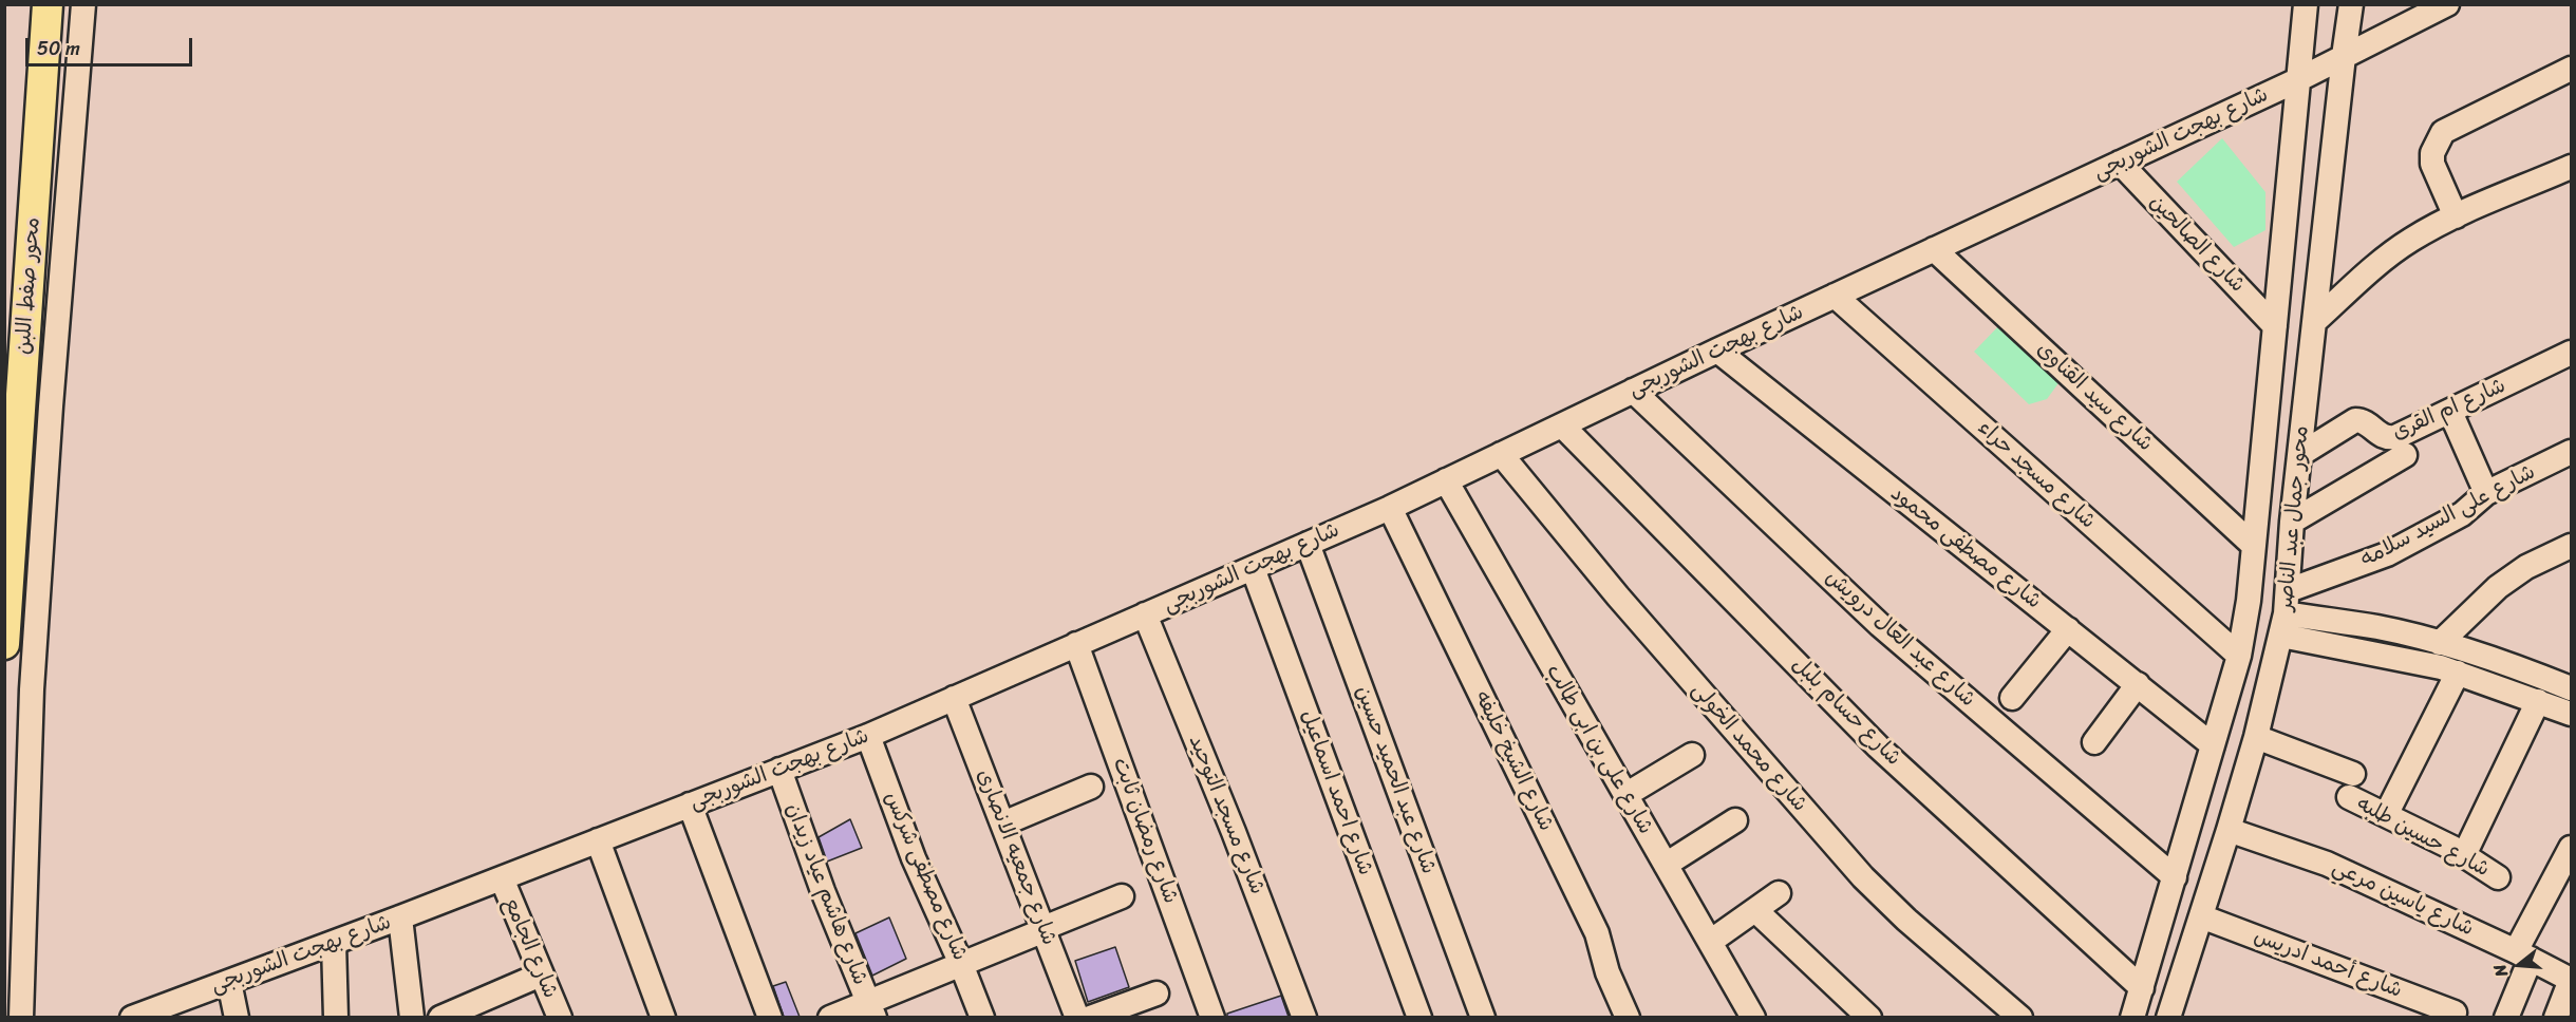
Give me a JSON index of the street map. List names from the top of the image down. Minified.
{"streets":{"main road":["محور صفط اللبن"],"street":["شارع بهجت الشوربجى","شارع الصالحين","شارع سيد القناوى","شارع ام القرى","شارع مسجد حراء","شارع على السيد سلامه","محور جمال عبد الناصر","شارع مصطفى محمود","شارع عبد العال درويش","شارع حسام بلبل","شارع محمد الخولى","شارع على بن ابى طالب","شارع الشيخ خليفه","شارع عبد الحميد حسين","شارع احمد اسماعيل","شارع مسجد التوحيد","شارع رمضان ثابت","شارع حسين طلبه","شارع جمعيه الانصارى","شارع مصطفى شركس","شارع هاشم عياد زيدان","شارع ياسين مرعي","شارع الجامع","شارع أحمد ادريس"]},"crossings":[["شارع بهجت الشوربجى","شارع الصالحين"],["شارع بهجت الشوربجى","شارع سيد القناوى"],["شارع بهجت الشوربجى","شارع مسجد حراء"],["شارع بهجت الشوربجى","محور جمال عبد الناصر"],["شارع بهجت الشوربجى","شارع مصطفى محمود"],["شارع بهجت الشوربجى","شارع عبد العال درويش"],["شارع بهجت الشوربجى","شارع حسام بلبل"],["شارع بهجت الشوربجى","شارع محمد الخولى"],["شارع بهجت الشوربجى","شارع على بن ابى طالب"],["شارع بهجت الشوربجى","شارع الشيخ خليفه"],["شارع بهجت الشوربجى","شارع عبد الحميد حسين"],["شارع بهجت الشوربجى","شارع احمد اسماعيل"],["شارع بهجت الشوربجى","شارع مسجد التوحيد"],["شارع بهجت الشوربجى","شارع رمضان ثابت"],["شارع بهجت الشوربجى","شارع جمعيه الانصارى"],["شارع بهجت الشوربجى","شارع مصطفى شركس"],["شارع بهجت الشوربجى","شارع هاشم عياد زيدان"],["شارع بهجت الشوربجى","شارع الجامع"],["شارع الصالحين","محور جمال عبد الناصر"],["شارع سيد القناوى","محور جمال عبد الناصر"],["شارع ام القرى","محور جمال عبد الناصر"],["شارع مسجد حراء","محور جمال عبد الناصر"],["شارع على السيد سلامه","محور جمال عبد الناصر"],["محور جمال عبد الناصر","شارع مصطفى محمود"],["محور جمال عبد الناصر","شارع عبد العال درويش"],["محور جمال عبد الناصر","شارع حسام بلبل"],["محور جمال عبد الناصر","شارع ياسين مرعي"],["محور جمال عبد الناصر","شارع أحمد ادريس"]],"scale_bar":"50 m","north":"left"}
